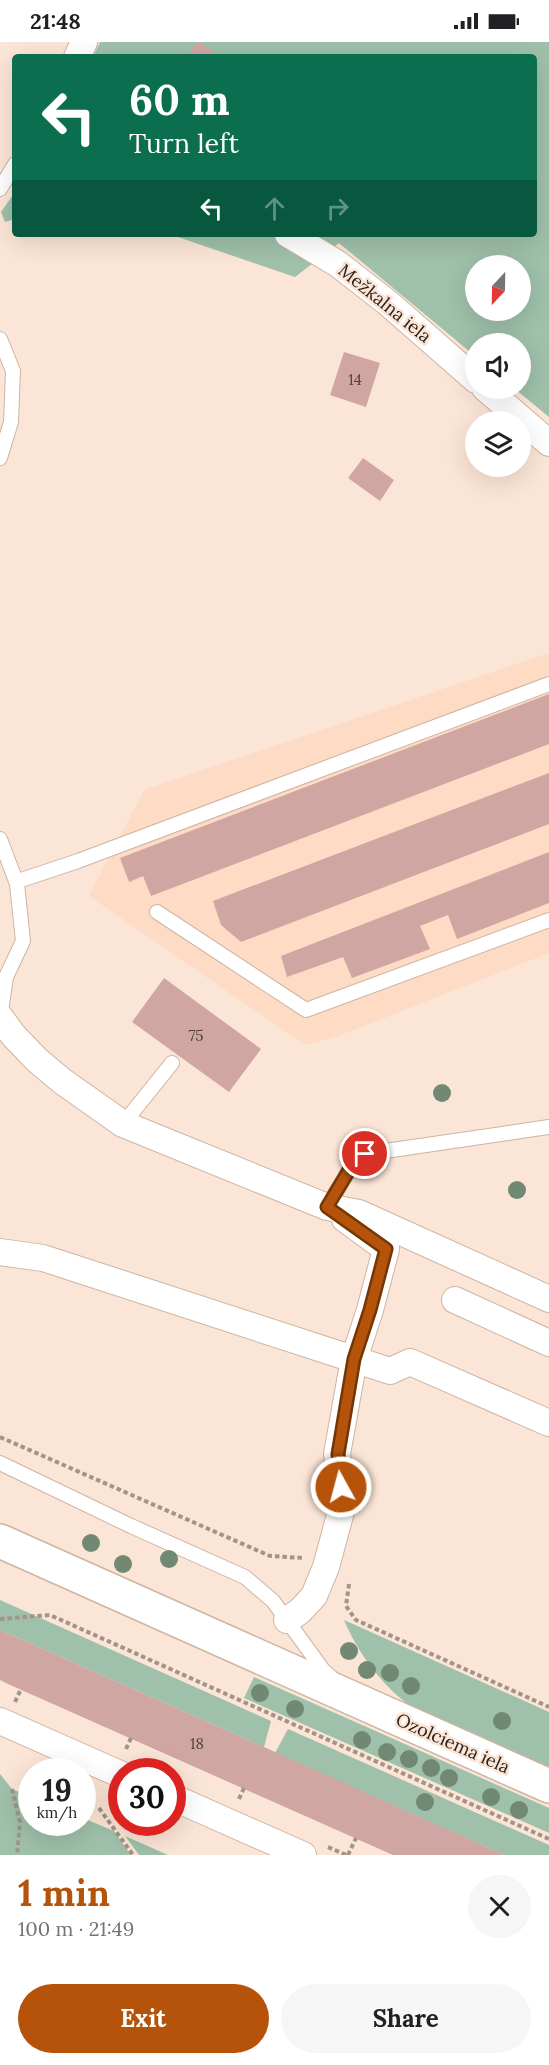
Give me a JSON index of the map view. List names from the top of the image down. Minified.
{"streets":{"street":["Mežkalna iela","Ozolciema iela"]},"house_numbers":["14","75","18"],"north":"bottom","page":{"status":"21:48","turn":["60 m","Turn left"],"speed":"19 km/h","limit":"30","heading":["1 min","100 m · 21:49"],"buttons":["Exit","Share"]}}
